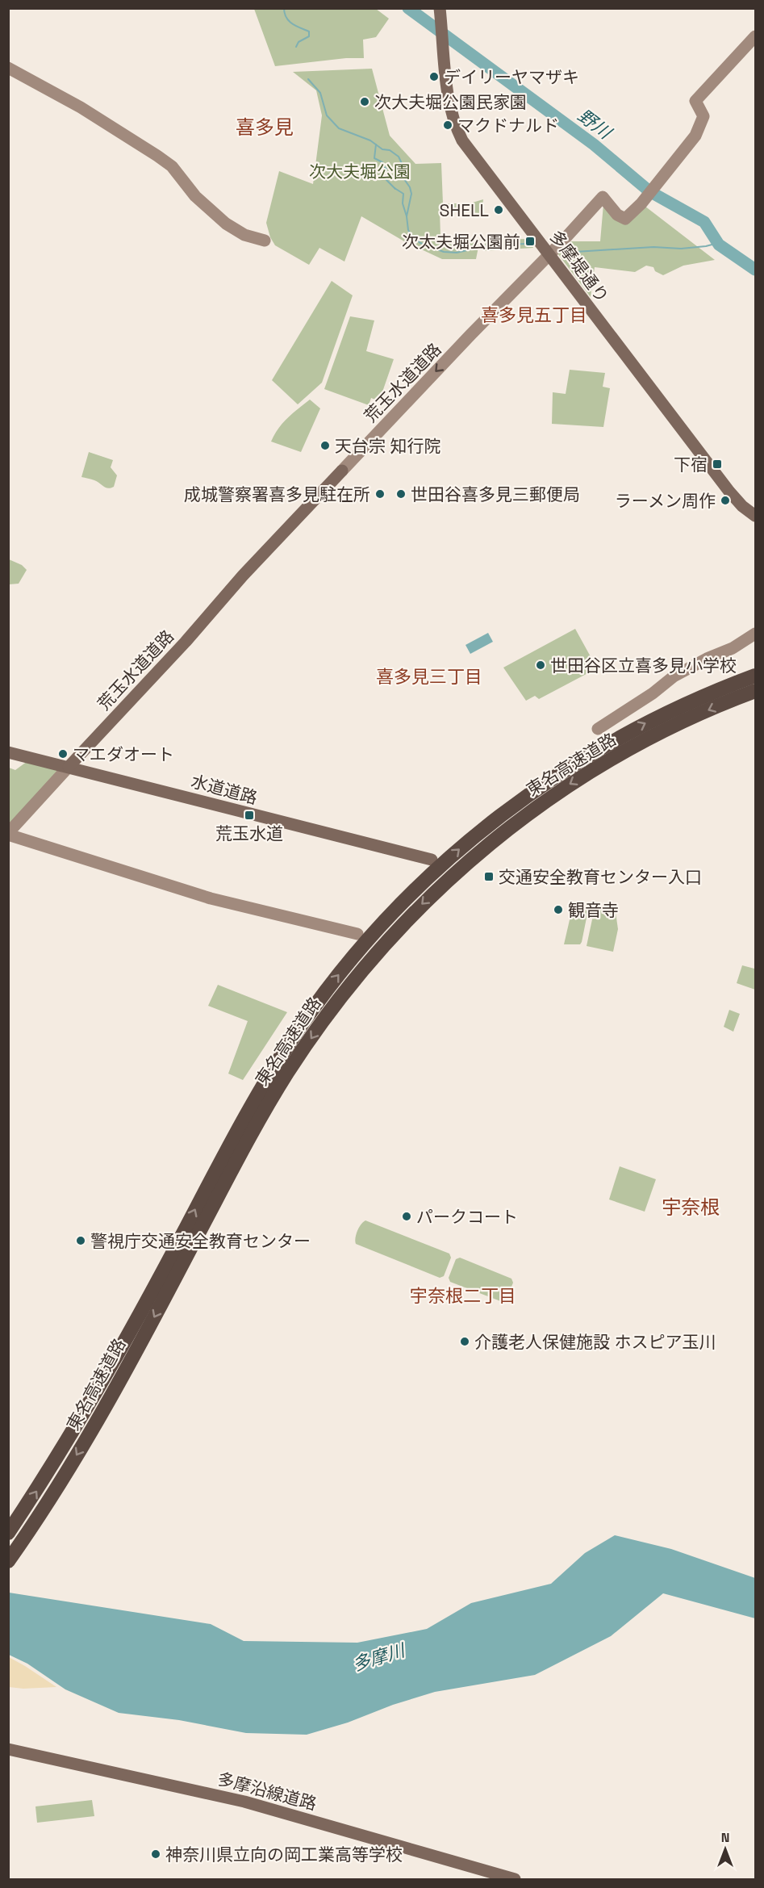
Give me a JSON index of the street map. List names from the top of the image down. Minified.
{"streets":{"highway":["東名高速道路"],"main road":["多摩堤通り","荒玉水道道路","水道道路","多摩沿線道路"]},"crossings":[["多摩堤通り","荒玉水道道路"],["荒玉水道道路","水道道路"]],"districts":["喜多見","喜多見五丁目","喜多見三丁目","宇奈根","宇奈根二丁目"],"water":["野川","多摩川"],"parks":["次大夫堀公園"],"places":{"other":["デイリーヤマザキ","次大夫堀公園民家園","マクドナルド","SHELL","天台宗 知行院","成城警察署喜多見駐在所","世田谷喜多見三郵便局","ラーメン周作","世田谷区立喜多見小学校","マエダオート","観音寺","パークコート","警視庁交通安全教育センター","介護老人保健施設 ホスピア玉川","神奈川県立向の岡工業高等学校"],"transit":["次太夫堀公園前","下宿","荒玉水道","交通安全教育センター入口"]},"north":"top"}
